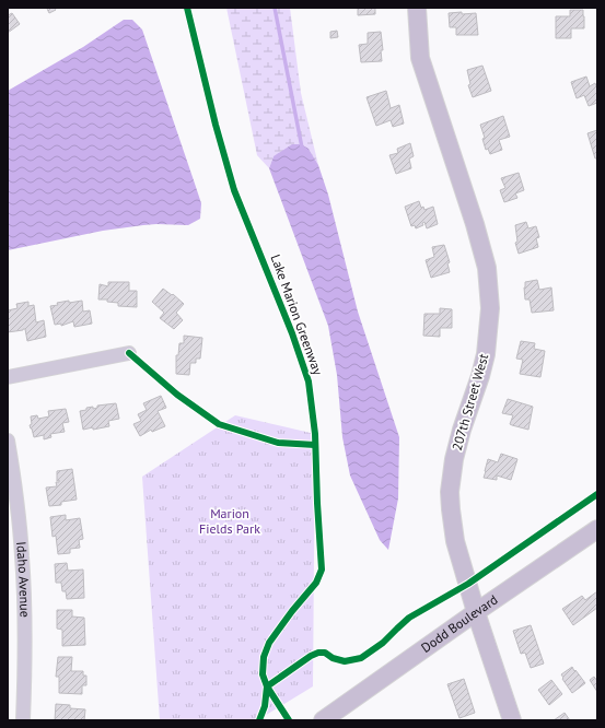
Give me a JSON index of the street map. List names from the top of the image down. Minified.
{"streets":{"street":["207th Street West","Idaho Avenue","Dodd Boulevard"],"cycle path":["Lake Marion Greenway"]},"crossings":[["207th Street West","Dodd Boulevard"]],"parks":["Marion Fields Park"]}
